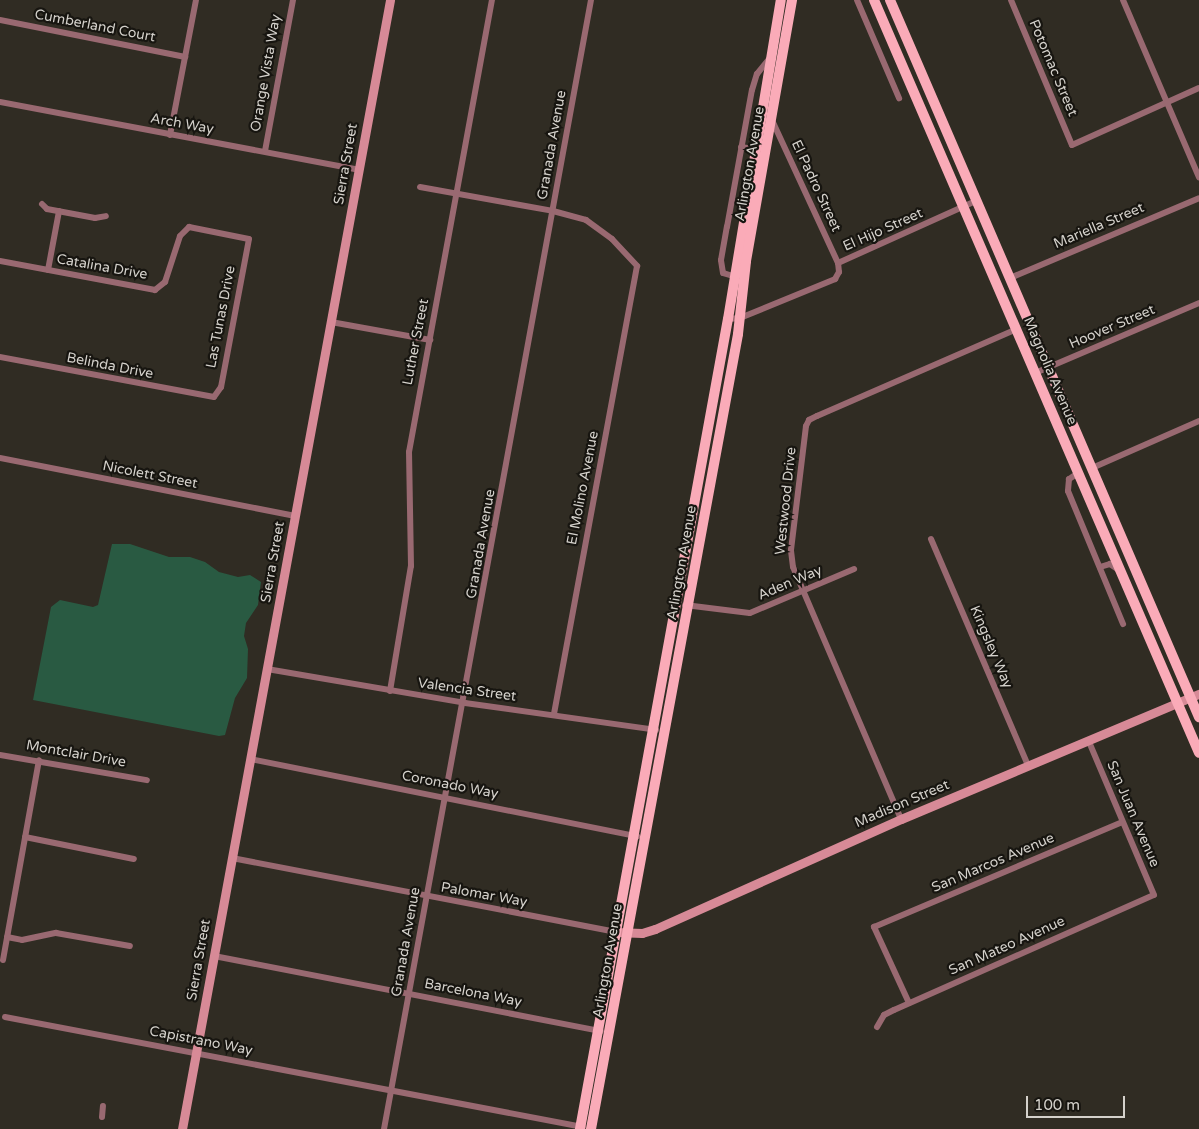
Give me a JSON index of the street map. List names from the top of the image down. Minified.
{"streets":{"main road":["Arlington Avenue","Magnolia Avenue"],"street":["Cumberland Court","Potomac Street","Orange Vista Way","Arch Way","Granada Avenue","Sierra Street","El Padro Street","Mariella Street","El Hijo Street","Catalina Drive","Las Tunas Drive","Hoover Street","Luther Street","Belinda Drive","Nicolett Street","El Molino Avenue","Westwood Drive","Aden Way","Kingsley Way","Valencia Street","Montclair Drive","Coronado Way","Madison Street","San Juan Avenue","San Marcos Avenue","Palomar Way","San Mateo Avenue","Barcelona Way","Capistrano Way"]},"crossings":[["Orange Vista Way","Arch Way"],["Arch Way","Sierra Street"],["Granada Avenue","El Molino Avenue"],["Granada Avenue","Valencia Street"],["Granada Avenue","Coronado Way"],["Granada Avenue","Palomar Way"],["Granada Avenue","Barcelona Way"],["Granada Avenue","Capistrano Way"],["Sierra Street","Nicolett Street"],["Sierra Street","Valencia Street"],["Sierra Street","Coronado Way"],["Sierra Street","Palomar Way"],["Sierra Street","Barcelona Way"],["Sierra Street","Capistrano Way"],["Arlington Avenue","El Padro Street"],["Arlington Avenue","El Hijo Street"],["Arlington Avenue","Aden Way"],["Arlington Avenue","Valencia Street"],["Arlington Avenue","Coronado Way"],["Arlington Avenue","Madison Street"],["Arlington Avenue","Palomar Way"],["Arlington Avenue","Barcelona Way"],["Arlington Avenue","Capistrano Way"],["El Padro Street","El Hijo Street"],["Mariella Street","Magnolia Avenue"],["El Hijo Street","Magnolia Avenue"],["Catalina Drive","Las Tunas Drive"],["Las Tunas Drive","Belinda Drive"],["Hoover Street","Magnolia Avenue"],["Luther Street","Valencia Street"],["Magnolia Avenue","Westwood Drive"],["Magnolia Avenue","Madison Street"],["El Molino Avenue","Valencia Street"],["Westwood Drive","Aden Way"],["Westwood Drive","Madison Street"],["Kingsley Way","Madison Street"],["Madison Street","San Juan Avenue"],["Madison Street","Palomar Way"],["San Juan Avenue","San Marcos Avenue"],["San Juan Avenue","San Mateo Avenue"],["San Marcos Avenue","San Mateo Avenue"]],"scale_bar":"100 m"}
